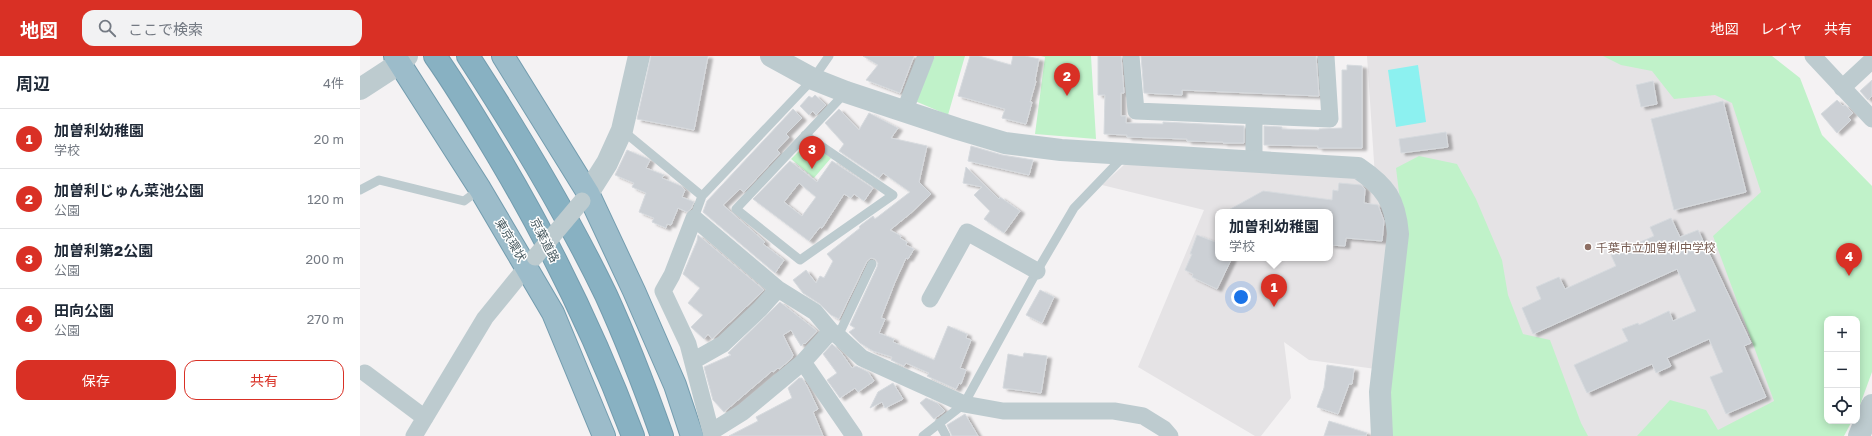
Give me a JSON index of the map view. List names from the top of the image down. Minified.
{"streets":{"highway":["東京環状","京葉道路"]},"places":["千葉市立加曽利中学校"],"page":{"header":"地図","search":"ここで検索","nav":["地図","レイヤ","共有"],"heading":["周辺","4件"],"pins":["2","3","4","1"],"list":[{"mark":"1","name":"加曽利幼稚園","note":"学校","value":"20 m"},{"mark":"2","name":"加曽利じゅん菜池公園","note":"公園","value":"120 m"},{"mark":"3","name":"加曽利第2公園","note":"公園","value":"200 m"},{"mark":"4","name":"田向公園","note":"公園","value":"270 m"}],"popup":["加曽利幼稚園","学校"],"map_buttons":["+","−"],"buttons":["保存","共有"]}}
